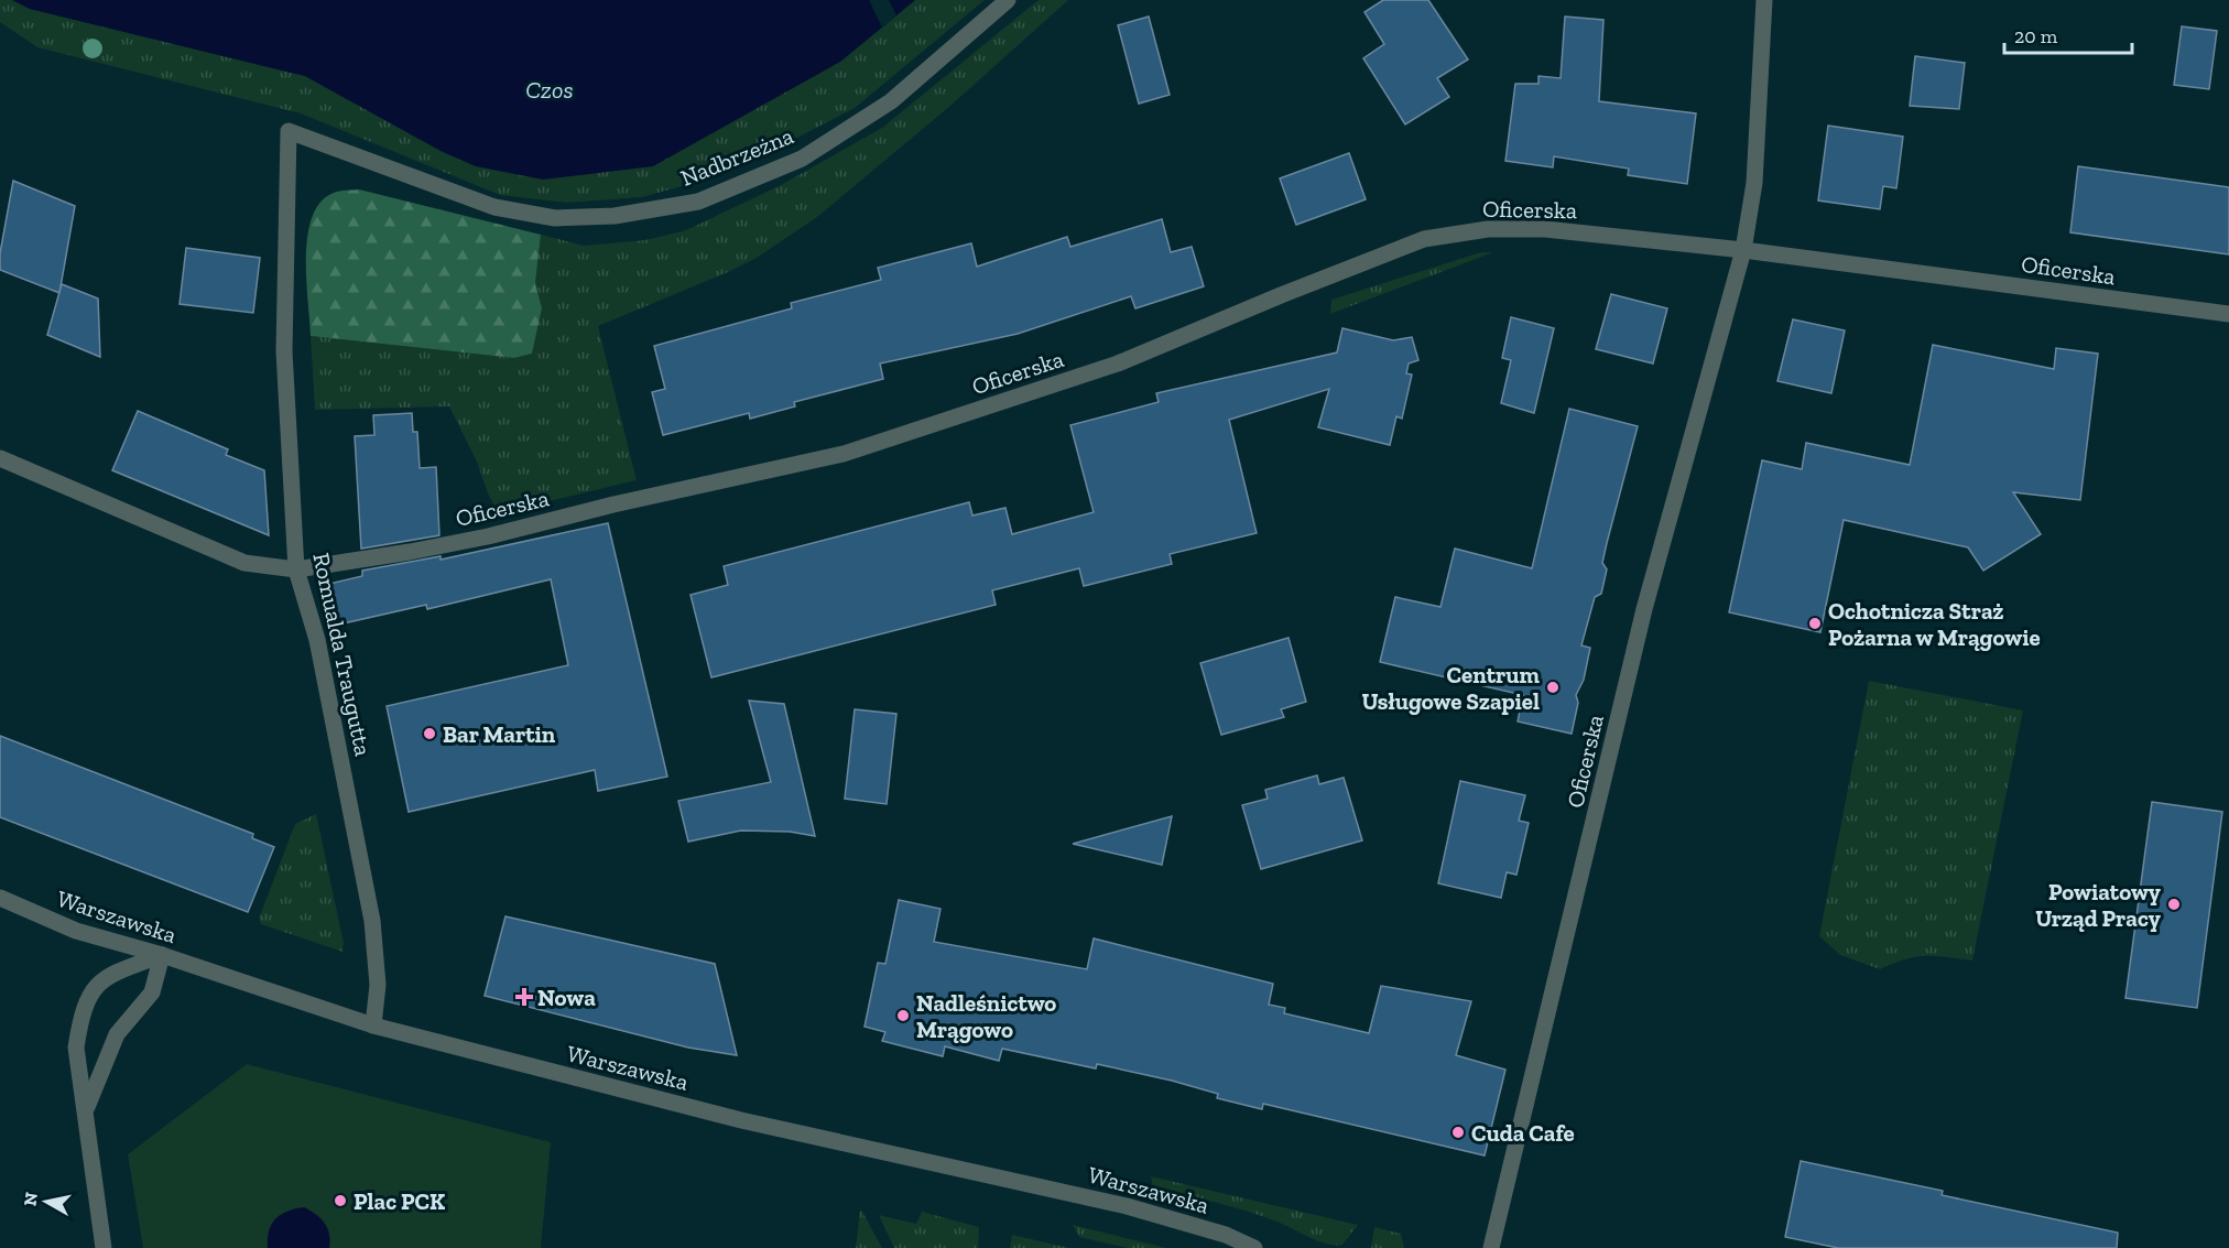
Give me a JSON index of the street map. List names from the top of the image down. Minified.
{"streets":{"street":["Nadbrzeżna","Oficerska","Romualda Traugutta","Warszawska"]},"crossings":[["Nadbrzeżna","Romualda Traugutta"],["Oficerska","Romualda Traugutta"],["Romualda Traugutta","Warszawska"]],"water":["Czos"],"places":{"other":["Ochotnicza Straż Pożarna w Mrągowie","Centrum Usługowe Szapiel","Bar Martin","Powiatowy Urząd Pracy","Nadleśnictwo Mrągowo","Cuda Cafe","Plac PCK"],"health":["Nowa"]},"scale_bar":"20 m","north":"left"}
